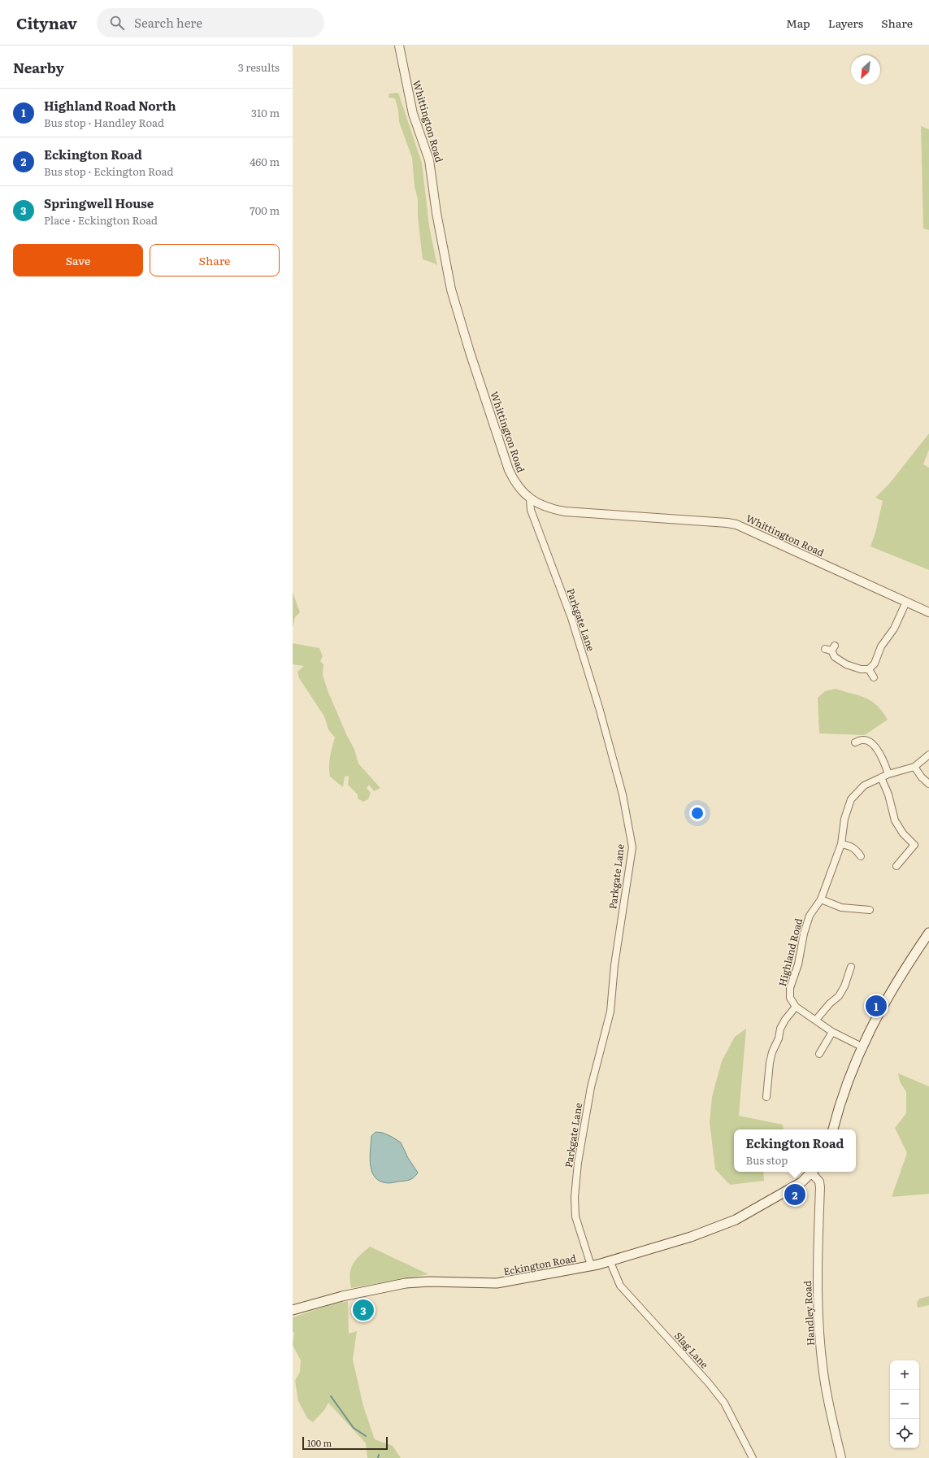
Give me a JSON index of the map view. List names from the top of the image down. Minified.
{"streets":{"main road":["Eckington Road"],"street":["Whittington Road","Parkgate Lane","Highland Road","Handley Road","Slag Lane"]},"crossings":[["Whittington Road","Parkgate Lane"],["Parkgate Lane","Eckington Road"],["Eckington Road","Slag Lane"]],"scale_bar":"100 m","north":"bottom left","page":{"header":"Citynav","search":"Search here","nav":["Map","Layers","Share"],"heading":["Nearby","3 results"],"list":[{"mark":"1","name":"Highland Road North","note":"Bus stop · Handley Road","value":"310 m"},{"mark":"2","name":"Eckington Road","note":"Bus stop · Eckington Road","value":"460 m"},{"mark":"3","name":"Springwell House","note":"Place · Eckington Road","value":"700 m"}],"buttons":["Save","Share"],"pins":["1","2","3"],"popup":["Eckington Road","Bus stop"],"map_buttons":["+","−"],"scale":"100 m"}}
